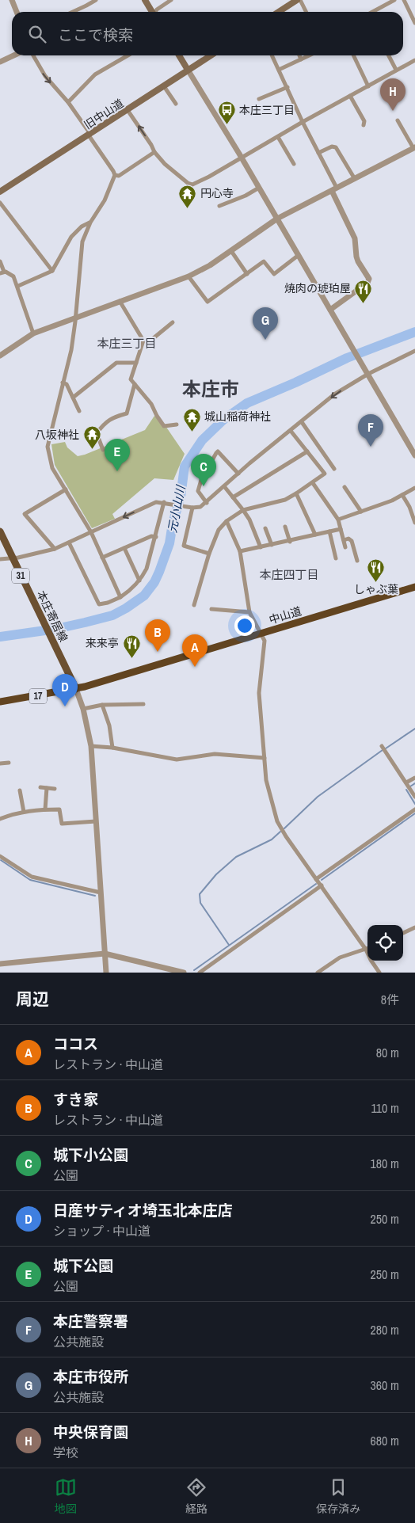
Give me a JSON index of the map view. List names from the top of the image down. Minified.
{"streets":{"highway":["中山道","17"],"main road":["旧中山道","31","本庄寄居線"]},"crossings":[["中山道","本庄寄居線"]],"districts":["本庄三丁目","本庄市","本庄四丁目"],"water":["元小山川"],"places":{"bus stop":["本庄三丁目"],"temple":["円心寺","城山稲荷神社","八坂神社"],"restaurant":["焼肉の琥珀屋","しゃぶ葉","来来亭"]},"page":{"search":"ここで検索","pins":["H","G","F","E","C","B","A","D"],"heading":["周辺","8件"],"list":[{"mark":"A","name":"ココス","note":"レストラン · 中山道","value":"80 m"},{"mark":"B","name":"すき家","note":"レストラン · 中山道","value":"110 m"},{"mark":"C","name":"城下小公園","note":"公園","value":"180 m"},{"mark":"D","name":"日産サティオ埼玉北本庄店","note":"ショップ · 中山道","value":"250 m"},{"mark":"E","name":"城下公園","note":"公園","value":"250 m"},{"mark":"F","name":"本庄警察署","note":"公共施設","value":"280 m"},{"mark":"G","name":"本庄市役所","note":"公共施設","value":"360 m"},{"mark":"H","name":"中央保育園","note":"学校","value":"680 m"}],"nav":["地図","経路","保存済み"]}}
